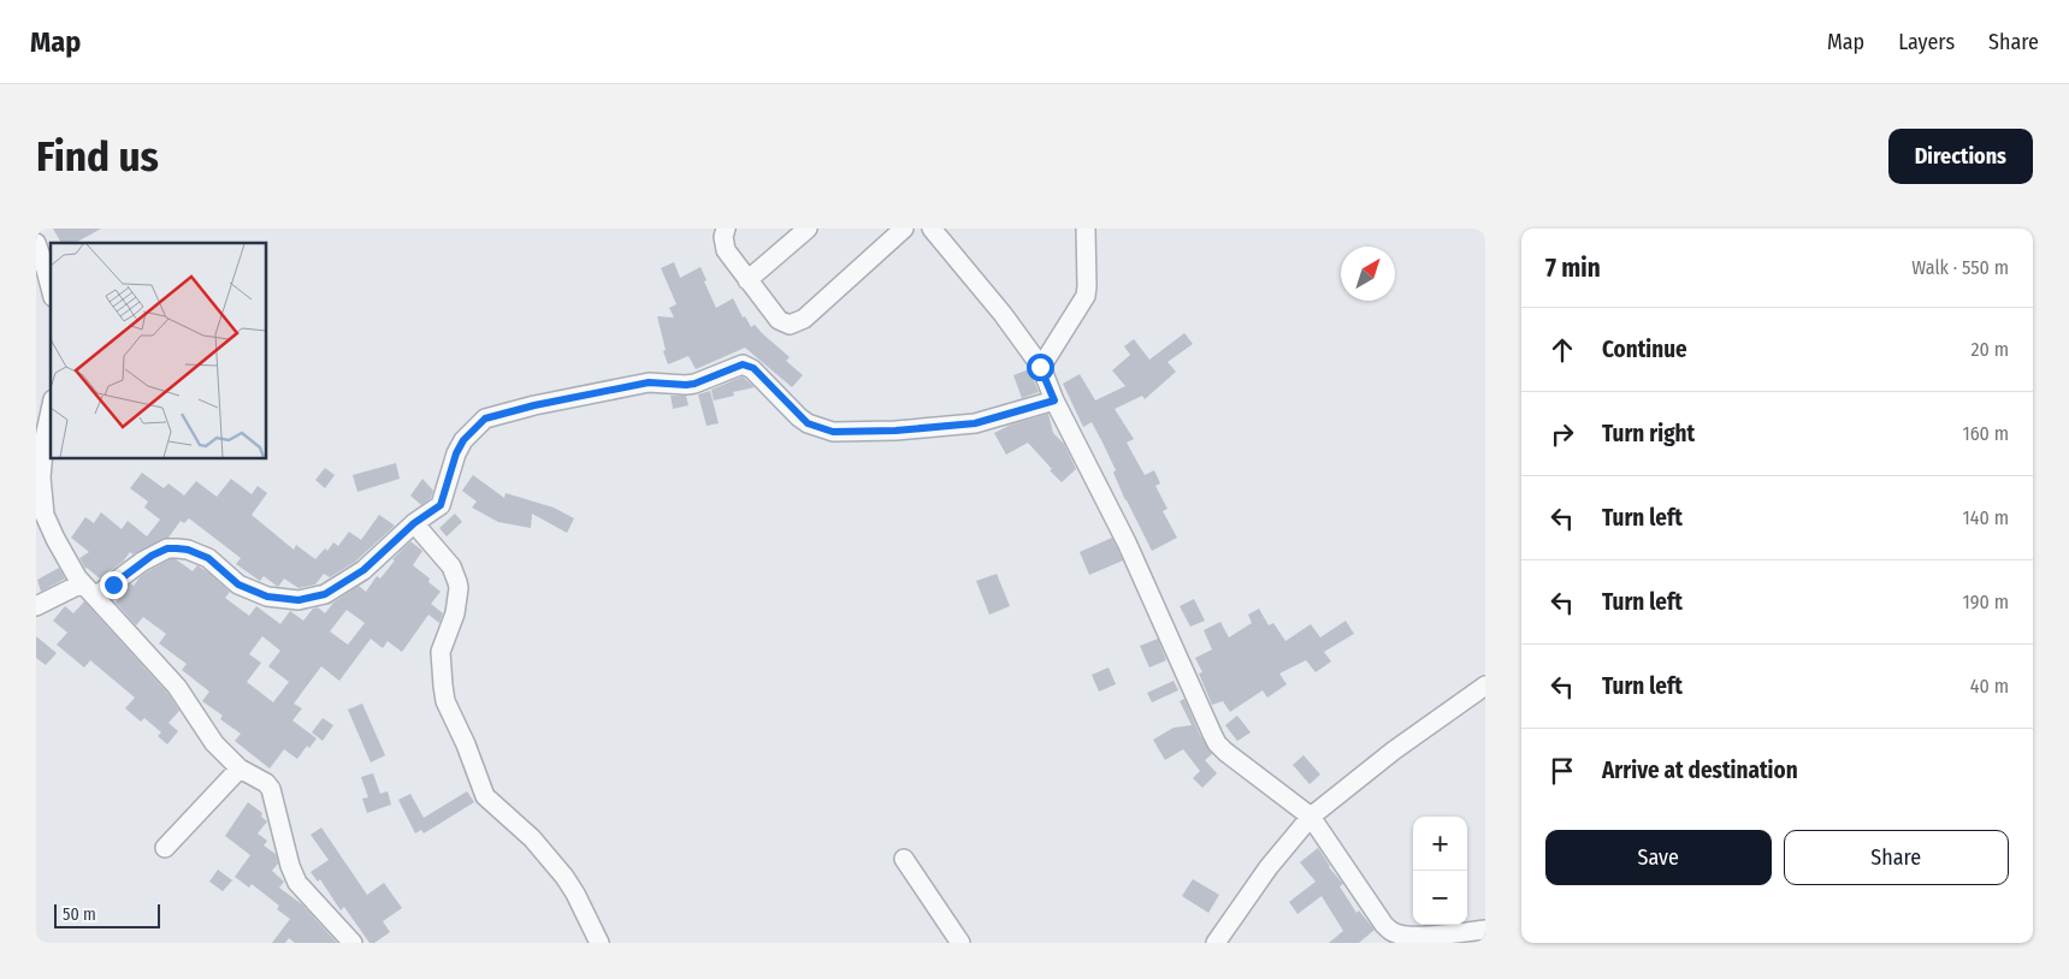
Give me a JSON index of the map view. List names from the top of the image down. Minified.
{"scale_bar":"50 m","north":"top right","page":{"header":"Map","nav":["Map","Layers","Share"],"buttons":["Directions",["Save","Share"]],"title":"Find us","heading":["7 min","Walk · 550 m"],"list":[["Continue","20 m"],["Turn right","160 m"],["Turn left","140 m"],["Turn left","190 m"],["Turn left","40 m"],"Arrive at destination"],"map_buttons":["+","−"],"scale":"50 m"}}
